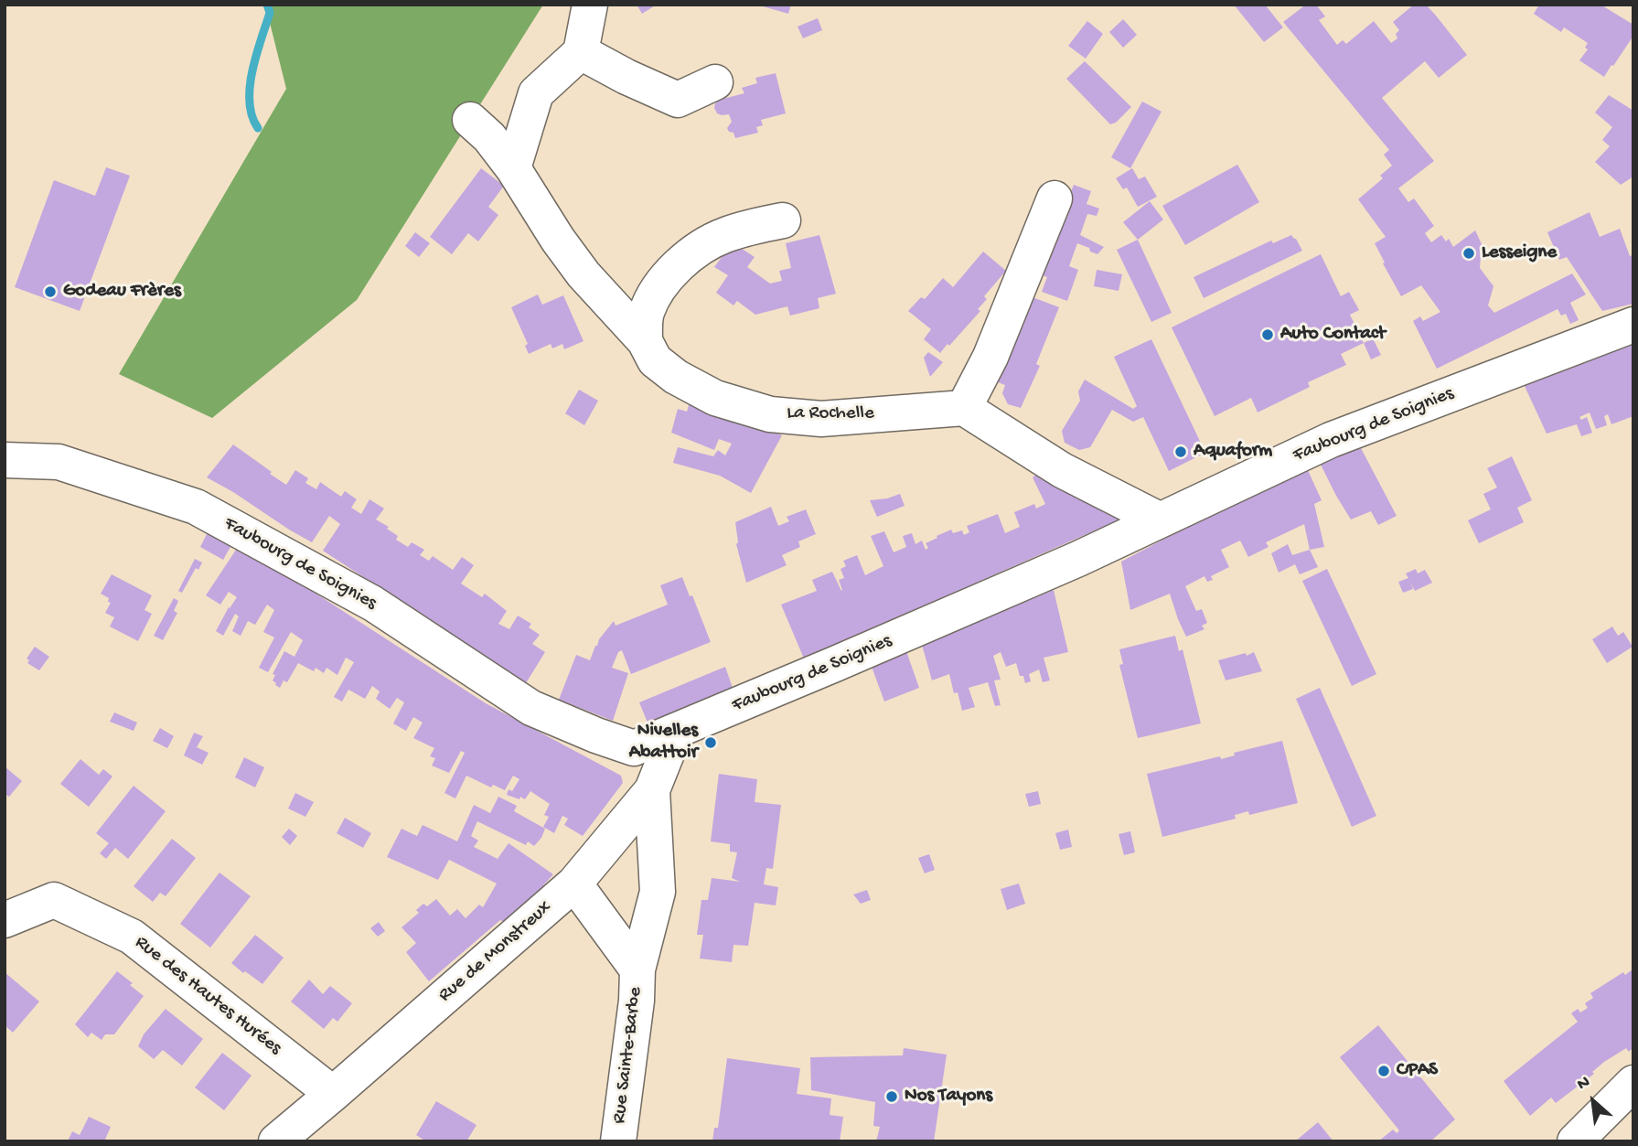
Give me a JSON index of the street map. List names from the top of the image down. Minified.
{"streets":{"street":["La Rochelle","Faubourg de Soignies","Rue de Monstreux","Rue des Hautes Hurées","Rue Sainte-Barbe"]},"crossings":[["Faubourg de Soignies","Rue de Monstreux"],["Rue de Monstreux","Rue des Hautes Hurées"],["Rue de Monstreux","Rue Sainte-Barbe"]],"places":["Lesseigne","Godeau Frères","Auto Contact","Aquaform","Nivelles Abattoir","CPAS","Nos Tayons"],"north":"top left"}
